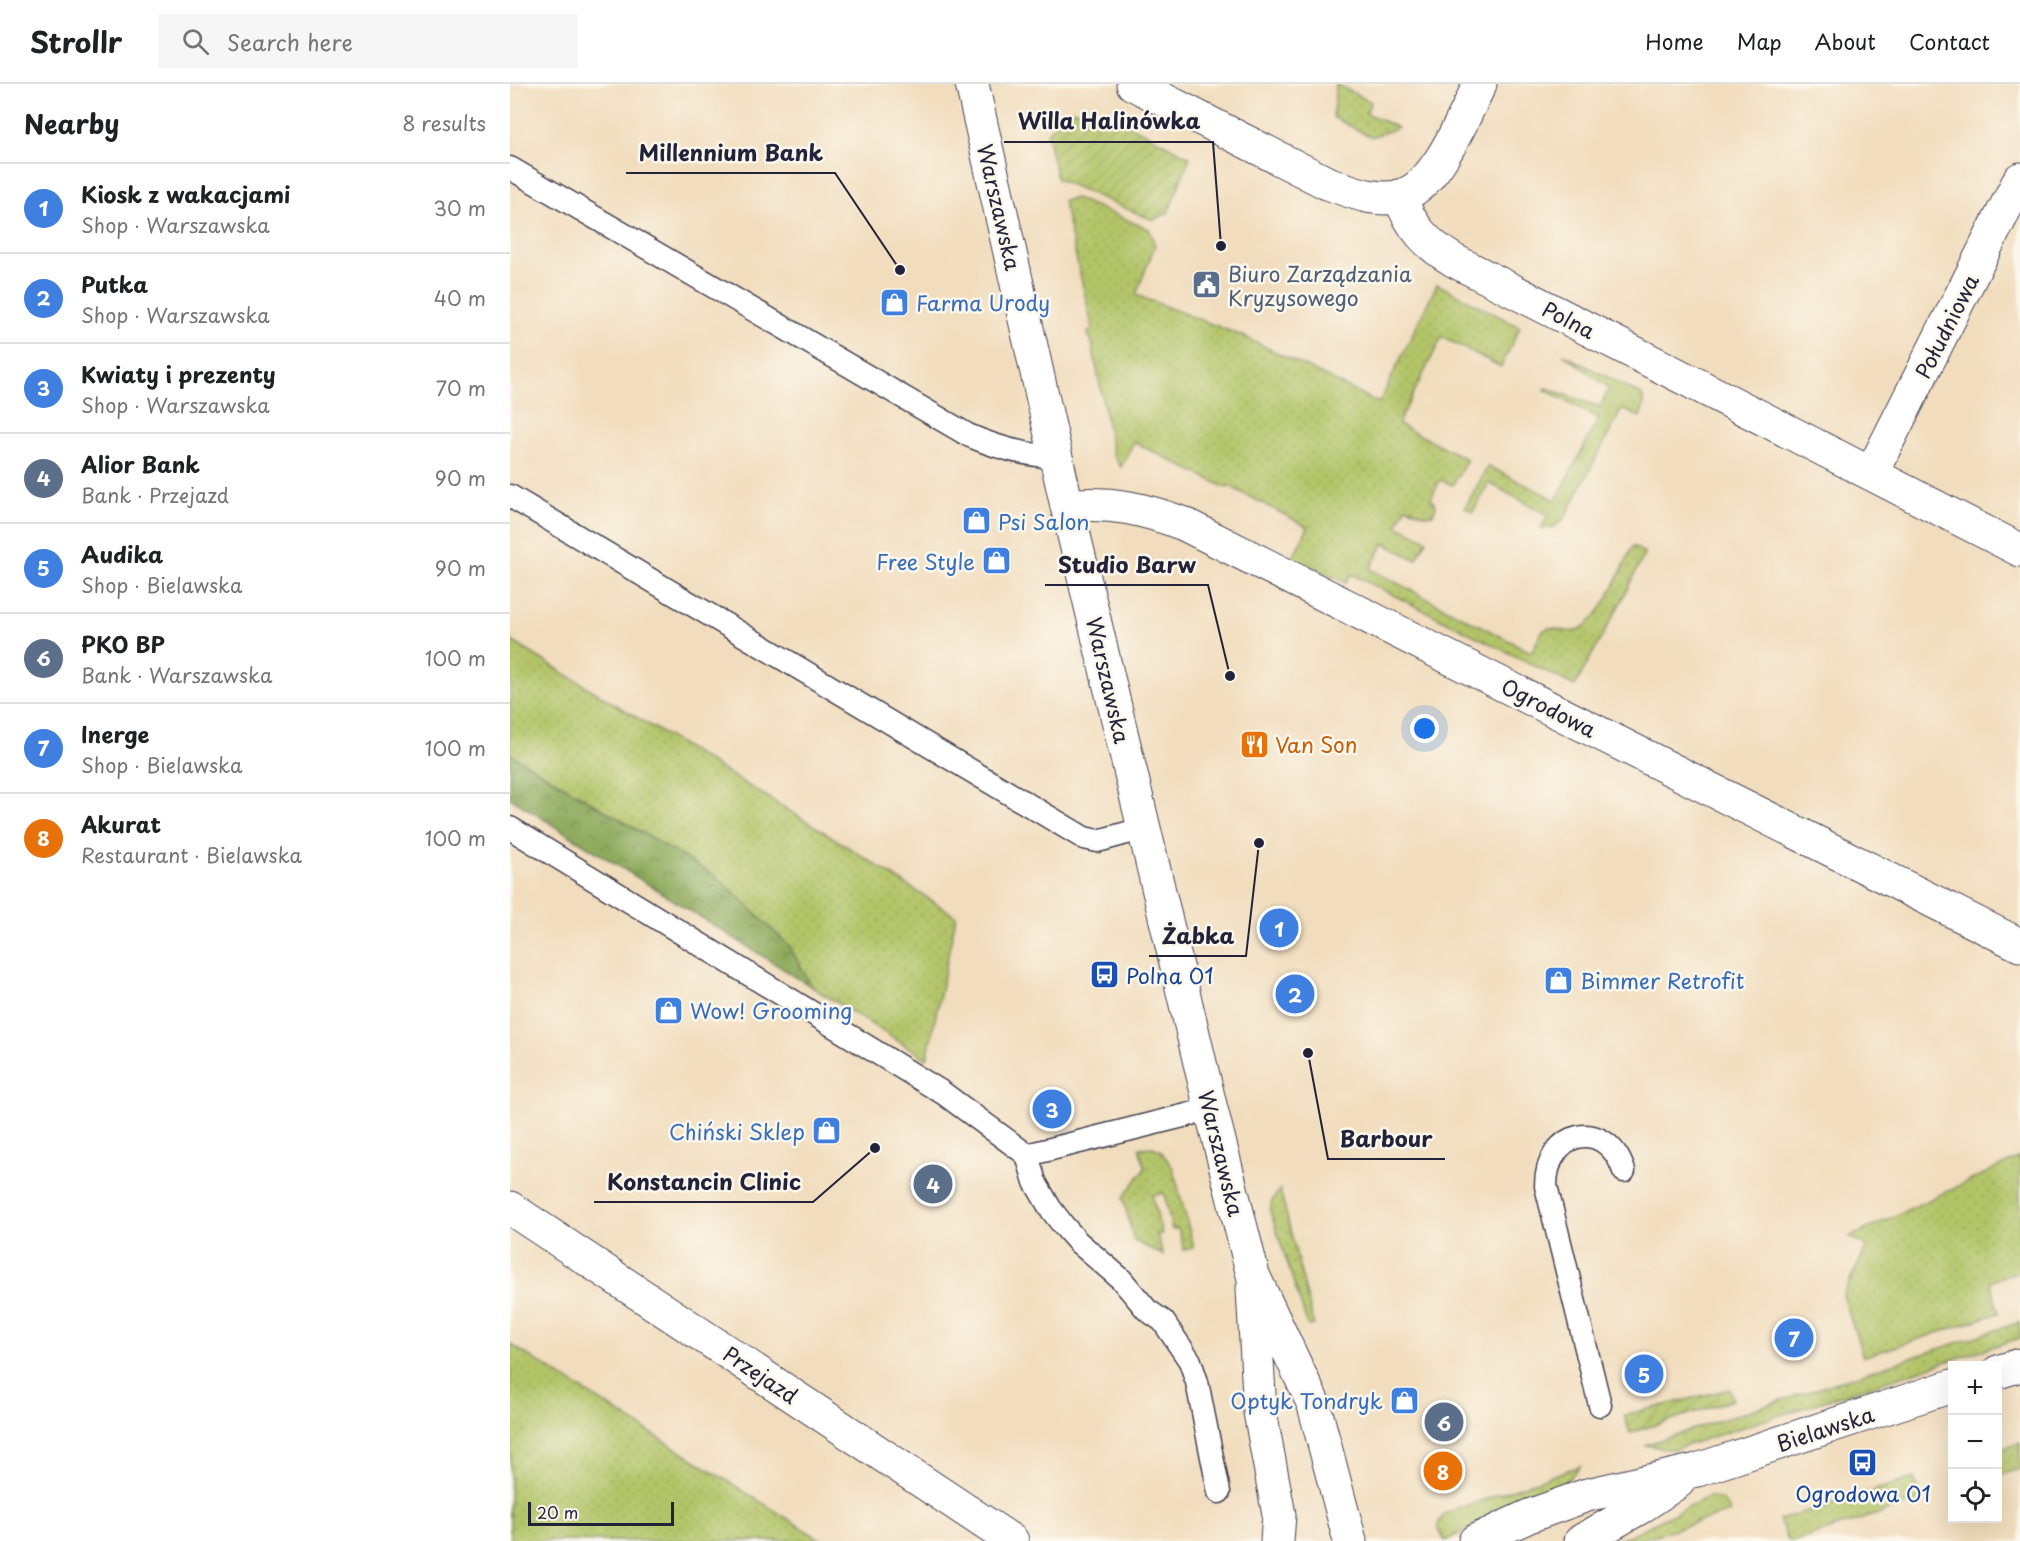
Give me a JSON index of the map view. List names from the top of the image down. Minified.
{"streets":{"street":["Warszawska","Polna","Południowa","Ogrodowa","Przejazd","Bielawska"]},"crossings":[["Warszawska","Ogrodowa"],["Polna","Południowa"]],"places":{"other":["Willa Halinówka","Millennium Bank","Studio Barw","Żabka","Barbour","Konstancin Clinic"],"public building":["Biuro Zarządzania Kryzysowego"],"shop":["Farma Urody","Psi Salon","Free Style","Bimmer Retrofit","Wow! Grooming","Chiński Sklep","Optyk Tondryk"],"restaurant":["Van Son"],"bus stop":["Polna 01","Ogrodowa 01"]},"scale_bar":"20 m","page":{"header":"Strollr","search":"Search here","nav":["Home","Map","About","Contact"],"heading":["Nearby","8 results"],"list":[{"mark":"1","name":"Kiosk z wakacjami","note":"Shop · Warszawska","value":"30 m"},{"mark":"2","name":"Putka","note":"Shop · Warszawska","value":"40 m"},{"mark":"3","name":"Kwiaty i prezenty","note":"Shop · Warszawska","value":"70 m"},{"mark":"4","name":"Alior Bank","note":"Bank · Przejazd","value":"90 m"},{"mark":"5","name":"Audika","note":"Shop · Bielawska","value":"90 m"},{"mark":"6","name":"PKO BP","note":"Bank · Warszawska","value":"100 m"},{"mark":"7","name":"Inerge","note":"Shop · Bielawska","value":"100 m"},{"mark":"8","name":"Akurat","note":"Restaurant · Bielawska","value":"100 m"}],"pins":["1","2","3","4","7","5","6","8"],"map_buttons":["+","−"],"scale":"20 m"}}
